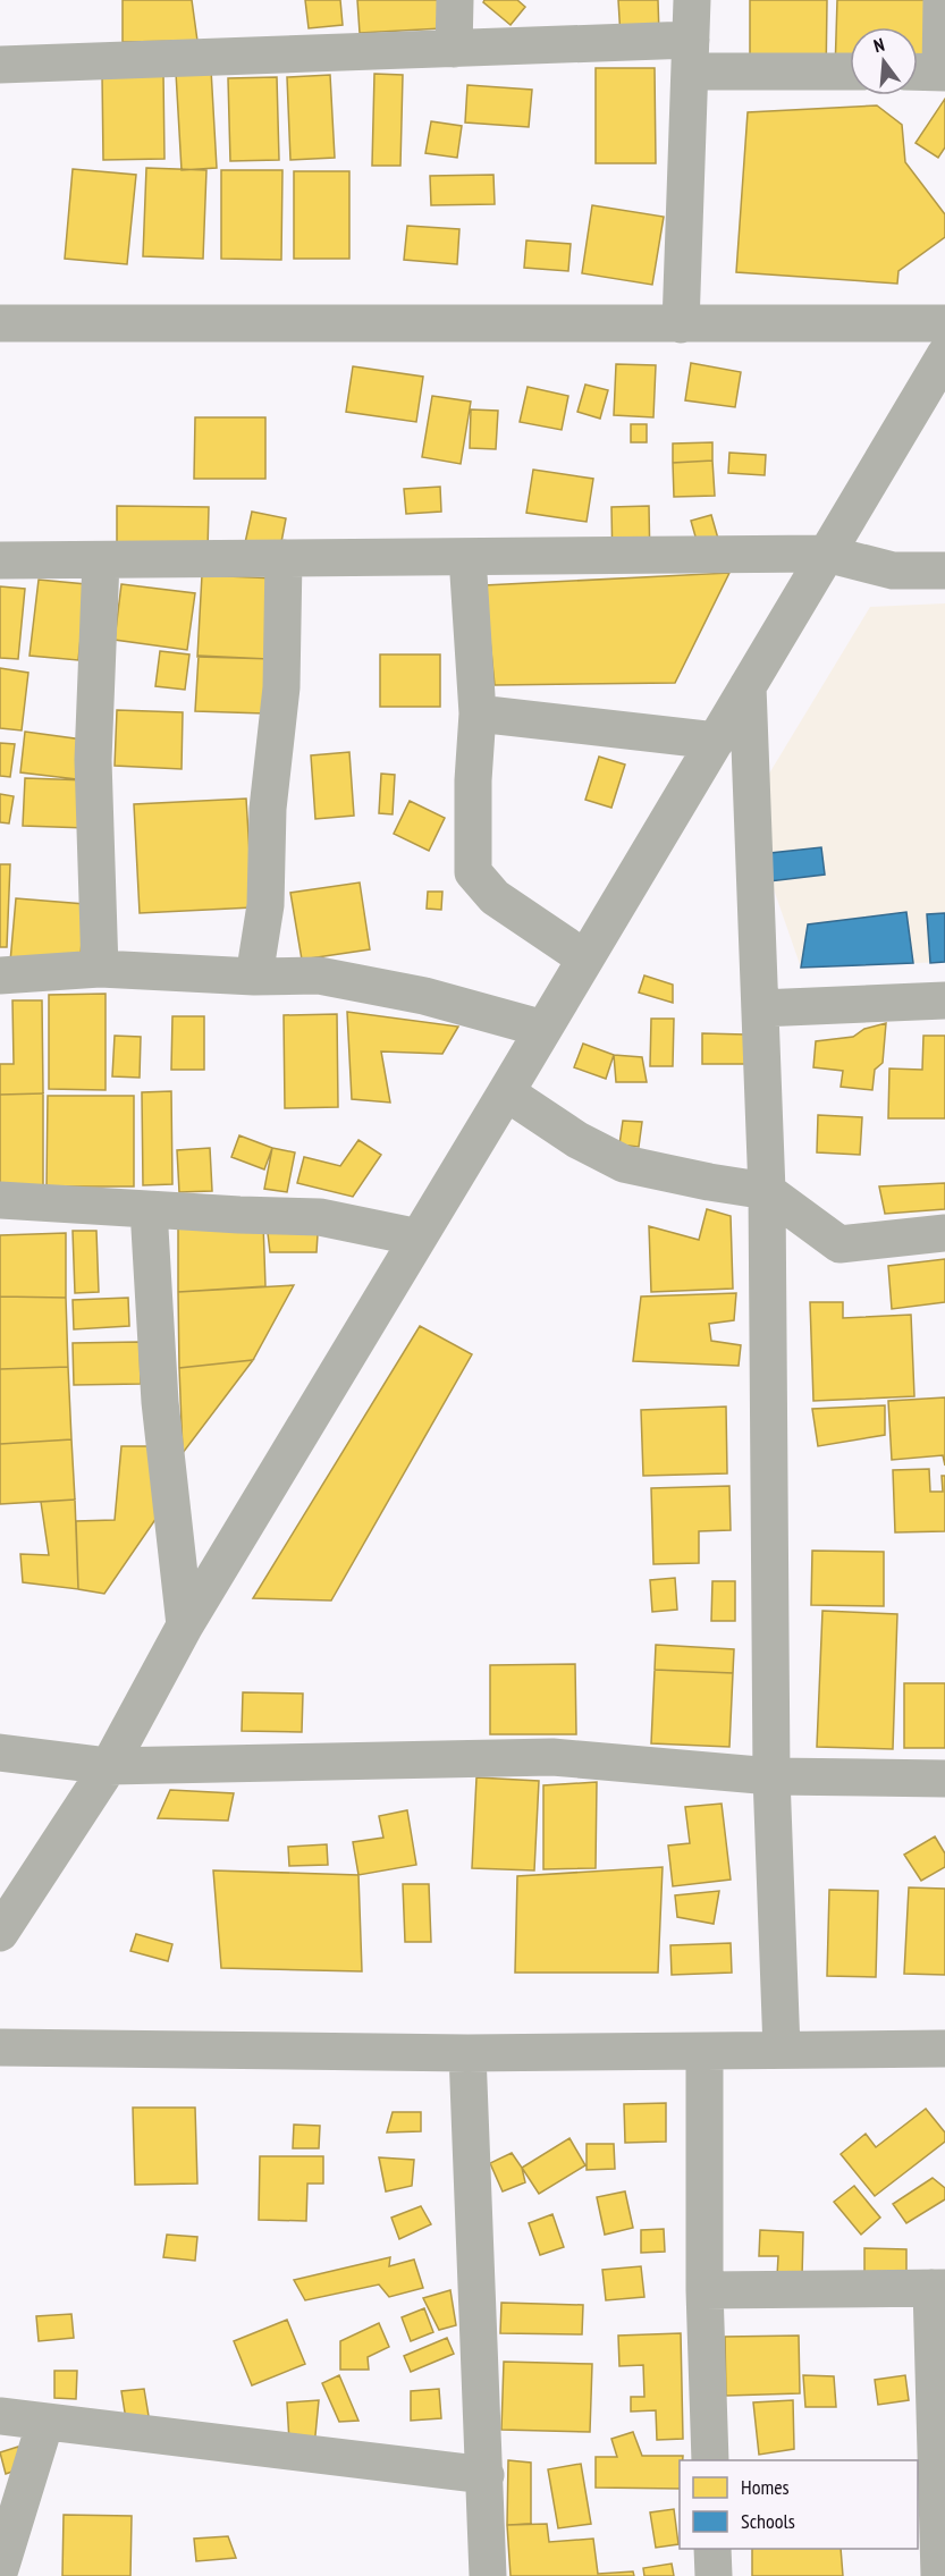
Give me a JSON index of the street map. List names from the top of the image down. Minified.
{"legend":["Homes","Schools"],"north":"top"}
